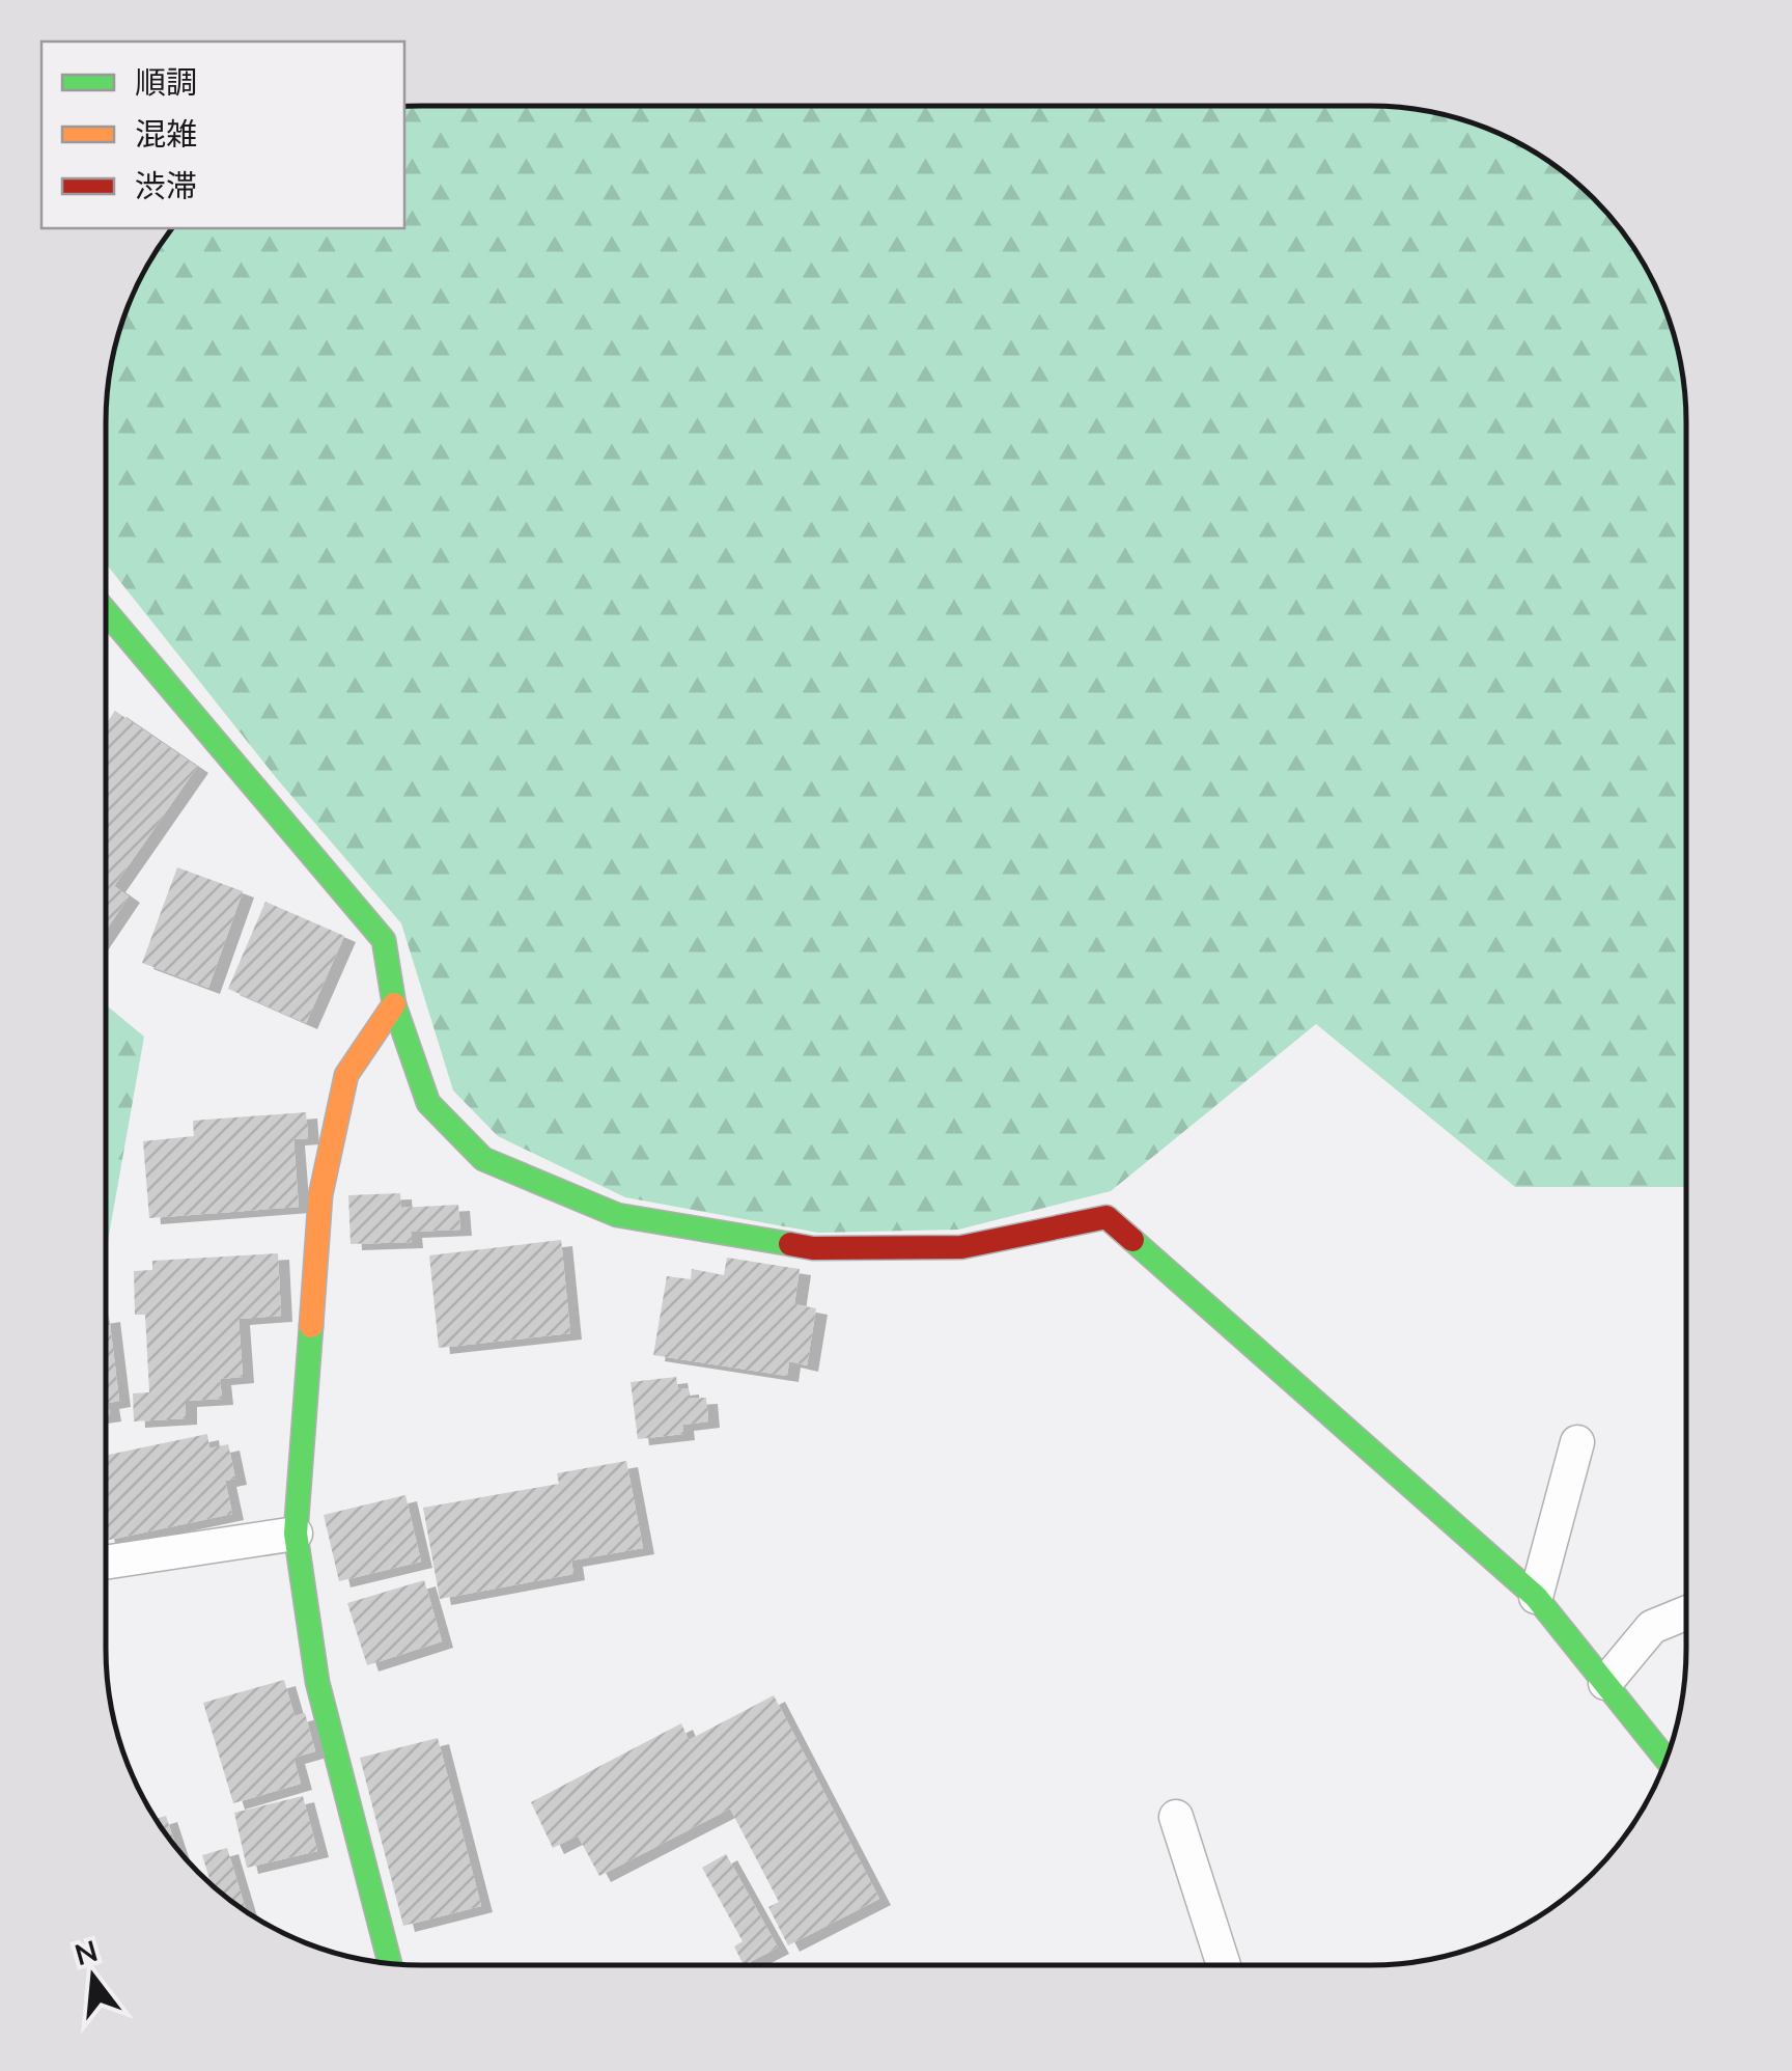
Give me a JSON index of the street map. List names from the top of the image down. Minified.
{"legend":["順調","混雑","渋滞"],"north":"top"}
